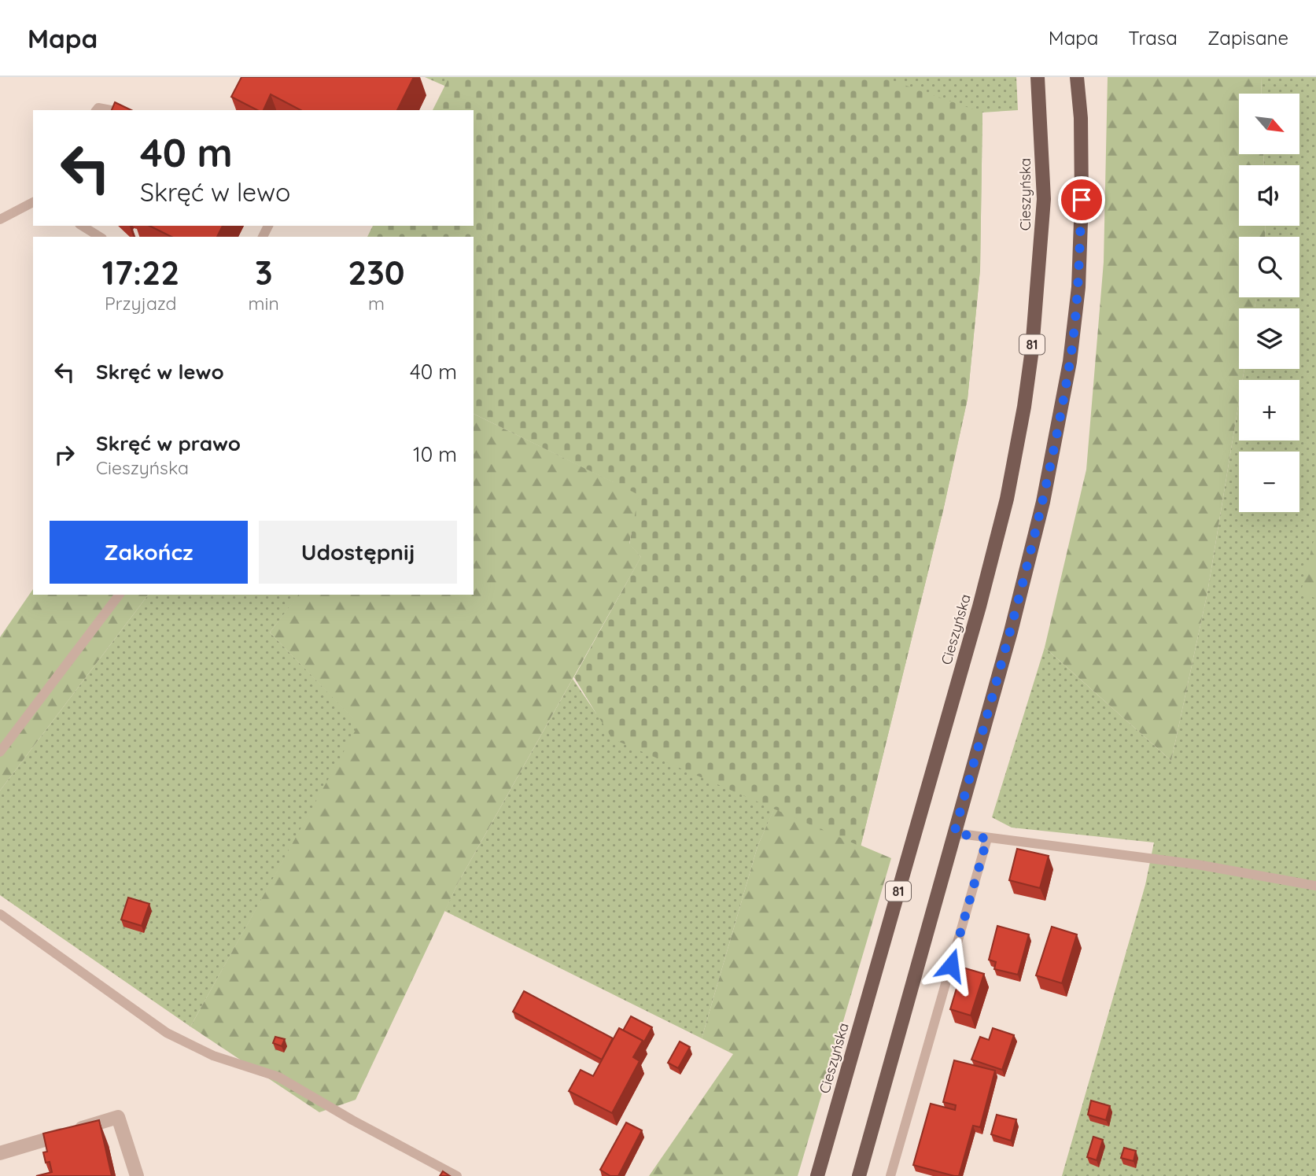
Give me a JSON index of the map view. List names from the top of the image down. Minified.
{"streets":{"main road":["Cieszyńska","81"]},"north":"bottom right","page":{"header":"Mapa","nav":["Mapa","Trasa","Zapisane"],"map_buttons":["+","−"],"turn":["40 m","Skręć w lewo"],"eta":["17:22","Przyjazd","3","min","230","m"],"list":[{"name":"Skręć w lewo","value":"40 m"},{"name":"Skręć w prawo","note":"Cieszyńska","value":"10 m"}],"buttons":["Zakończ","Udostępnij"]}}
